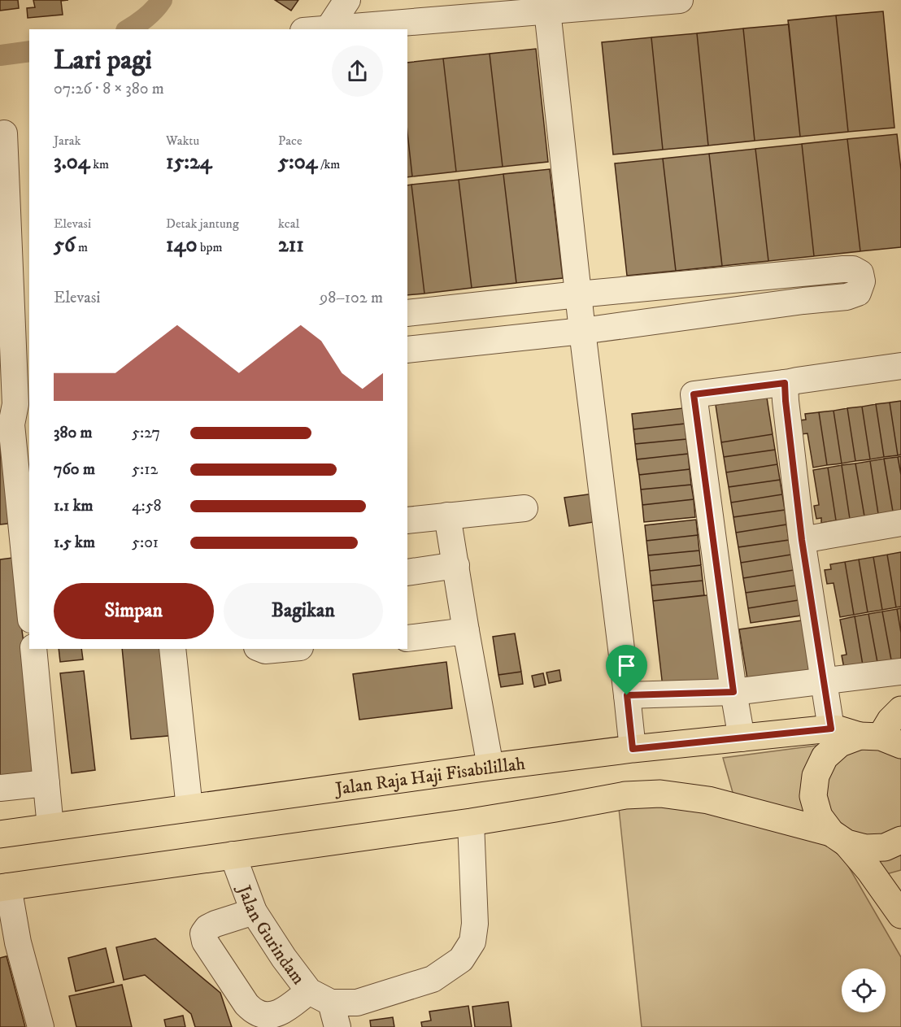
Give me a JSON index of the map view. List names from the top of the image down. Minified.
{"streets":{"main road":["Jalan Raja Haji Fisabilillah"],"street":["Jalan Gurindam"]},"page":{"heading":["Lari pagi","07:26 · 8 × 380 m"],"stats":[["Jarak","3.04 km"],["Waktu","15:24"],["Pace","5:04 /km"],["Elevasi","56 m"],["Detak jantung","140 bpm"],["kcal","211"]],"chart":["Elevasi","98–102 m"],"list":[{"name":"380 m","note":"5:27"},{"name":"760 m","note":"5:12"},{"name":"1.1 km","note":"4:58"},{"name":"1.5 km","note":"5:01"}],"buttons":["Simpan","Bagikan"]}}
